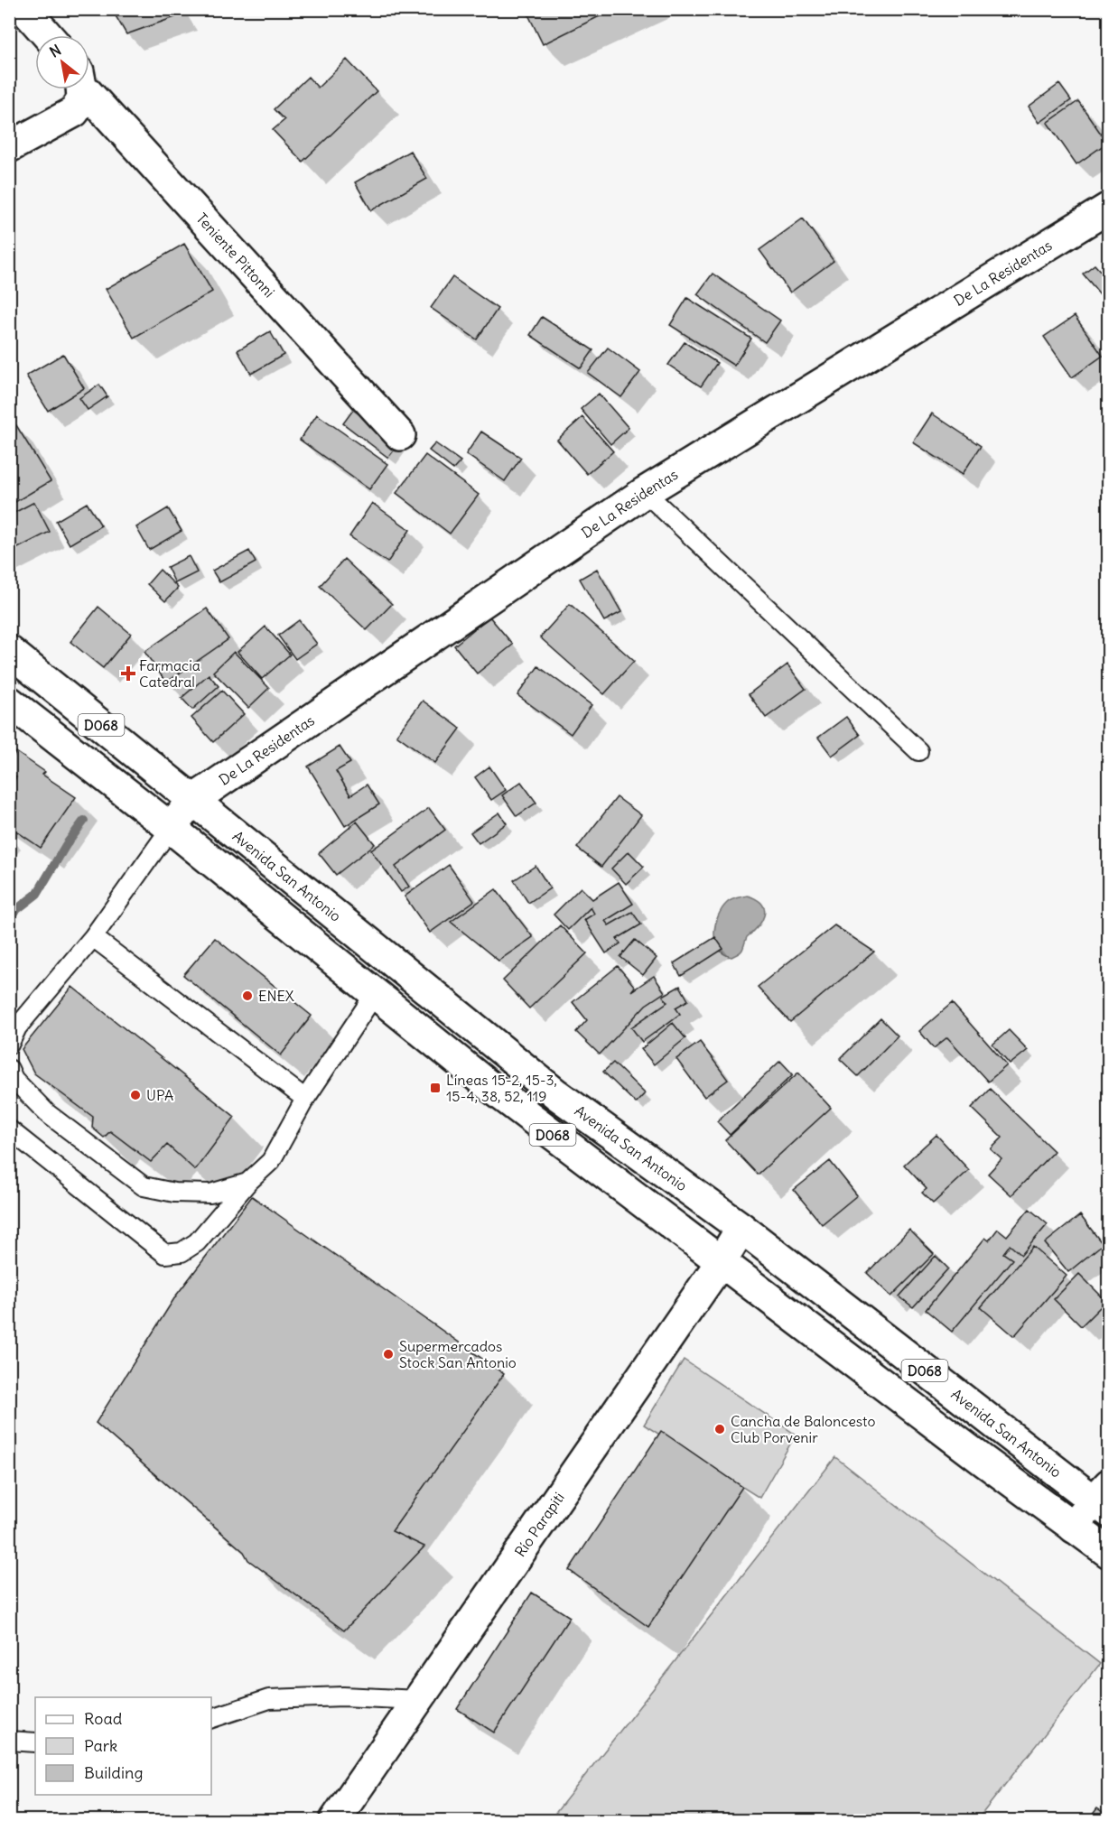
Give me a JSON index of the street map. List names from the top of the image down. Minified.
{"streets":{"main road":["Teniente Pittonni","De La Residentas","D068","Avenida San Antonio","Río Parapiti"]},"crossings":[["De La Residentas","D068"],["De La Residentas","Avenida San Antonio"],["D068","Río Parapiti"],["Avenida San Antonio","Río Parapiti"]],"places":{"health":["Farmacia Catedral"],"other":["ENEX","UPA","Supermercados Stock San Antonio","Cancha de Baloncesto Club Porvenir"],"transit":["Líneas 15-2, 15-3, 15-4, 38, 52, 119"]},"legend":["Road","Park","Building"],"north":"top left"}
